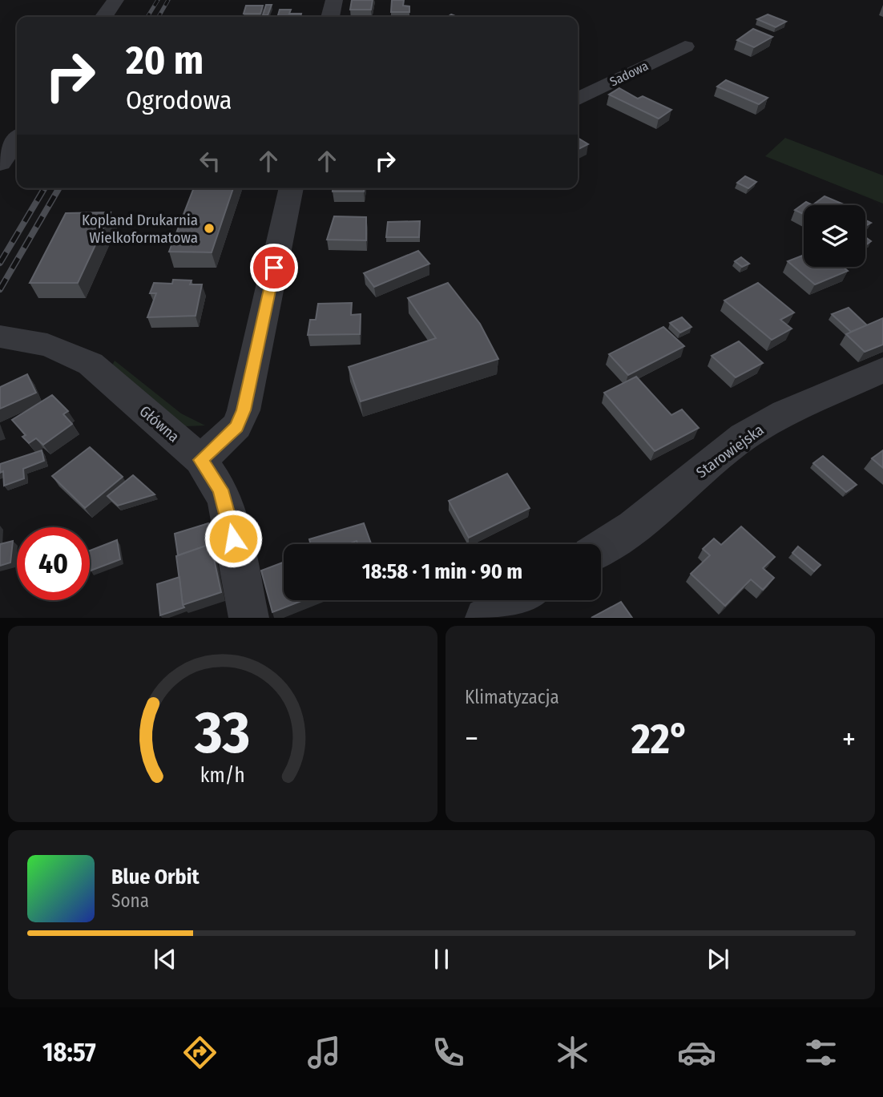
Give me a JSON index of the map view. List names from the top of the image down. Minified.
{"streets":{"street":["Sadowa","Główna","Starowiejska"]},"places":["Kopland Drukarnia Wielkoformatowa"],"page":{"turn":["20 m","Ogrodowa"],"limit":"40","trip":"18:58 · 1 min · 90 m","tile":"Klimatyzacja","heat":["−","22°","+"],"song":["Blue Orbit","Sona"],"tabs":"18:57","gauge":["33","km/h"]}}
